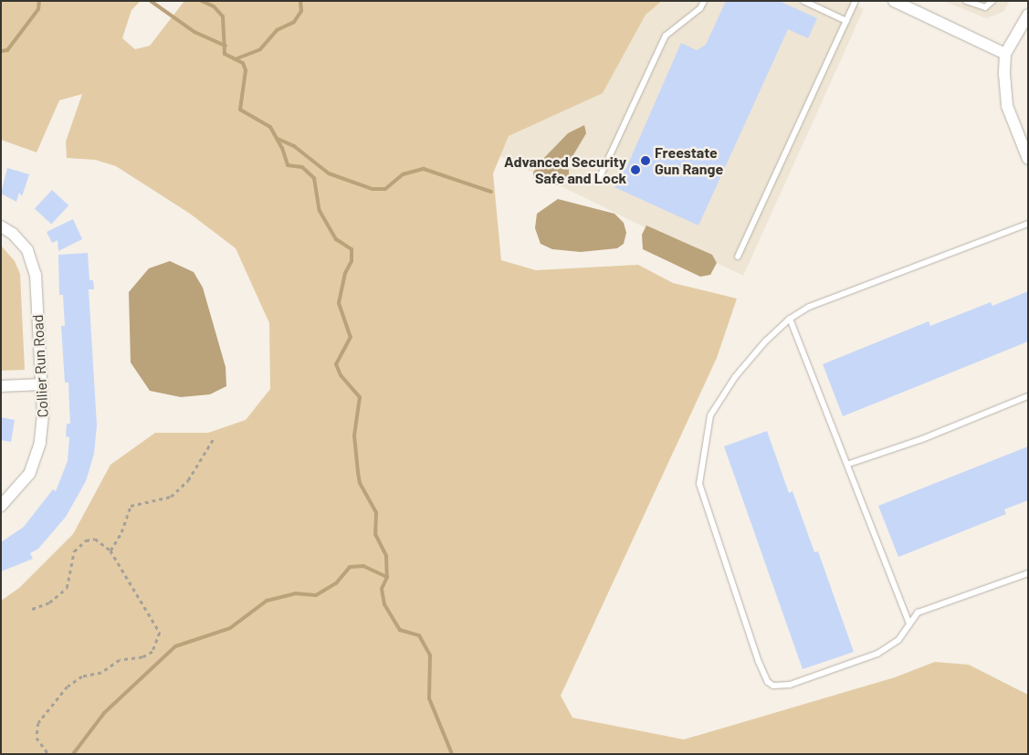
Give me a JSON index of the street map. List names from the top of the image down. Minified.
{"streets":{"street":["Collier Run Road"]},"places":["Freestate Gun Range","Advanced Security Safe and Lock"]}
